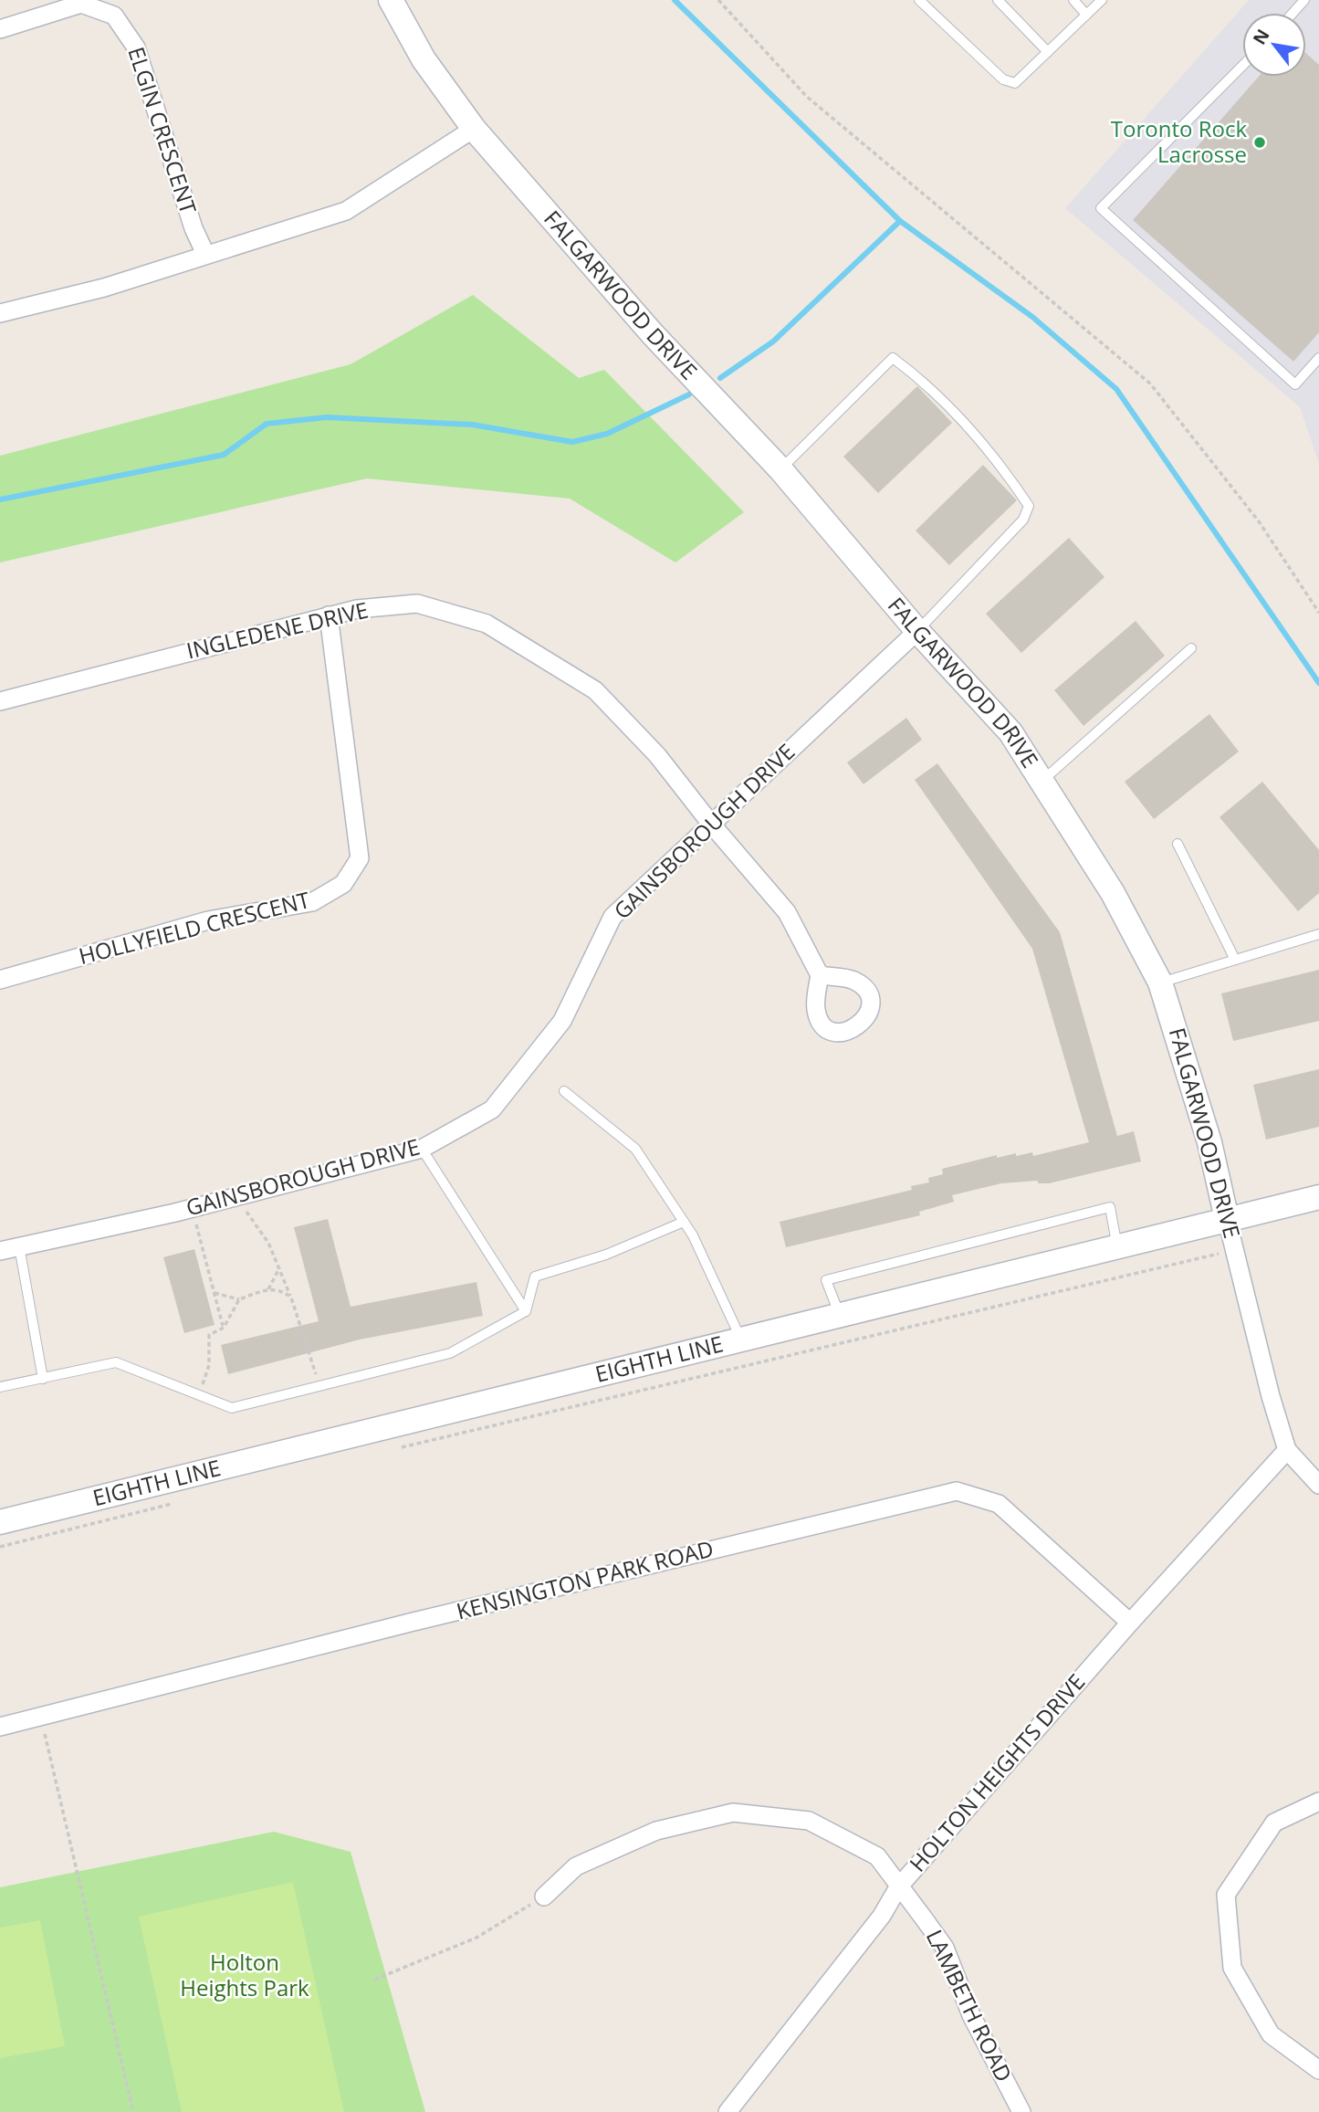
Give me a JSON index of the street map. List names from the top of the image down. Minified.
{"streets":{"street":["ELGIN CRESCENT","FALGARWOOD DRIVE","INGLEDENE DRIVE","GAINSBOROUGH DRIVE","HOLLYFIELD CRESCENT","EIGHTH LINE","KENSINGTON PARK ROAD","HOLTON HEIGHTS DRIVE","LAMBETH ROAD"]},"crossings":[["FALGARWOOD DRIVE","GAINSBOROUGH DRIVE"],["FALGARWOOD DRIVE","EIGHTH LINE"],["FALGARWOOD DRIVE","HOLTON HEIGHTS DRIVE"],["INGLEDENE DRIVE","GAINSBOROUGH DRIVE"],["INGLEDENE DRIVE","HOLLYFIELD CRESCENT"],["KENSINGTON PARK ROAD","HOLTON HEIGHTS DRIVE"],["HOLTON HEIGHTS DRIVE","LAMBETH ROAD"]],"parks":["Holton Heights Park"],"places":["Toronto Rock Lacrosse"],"north":"top left"}
